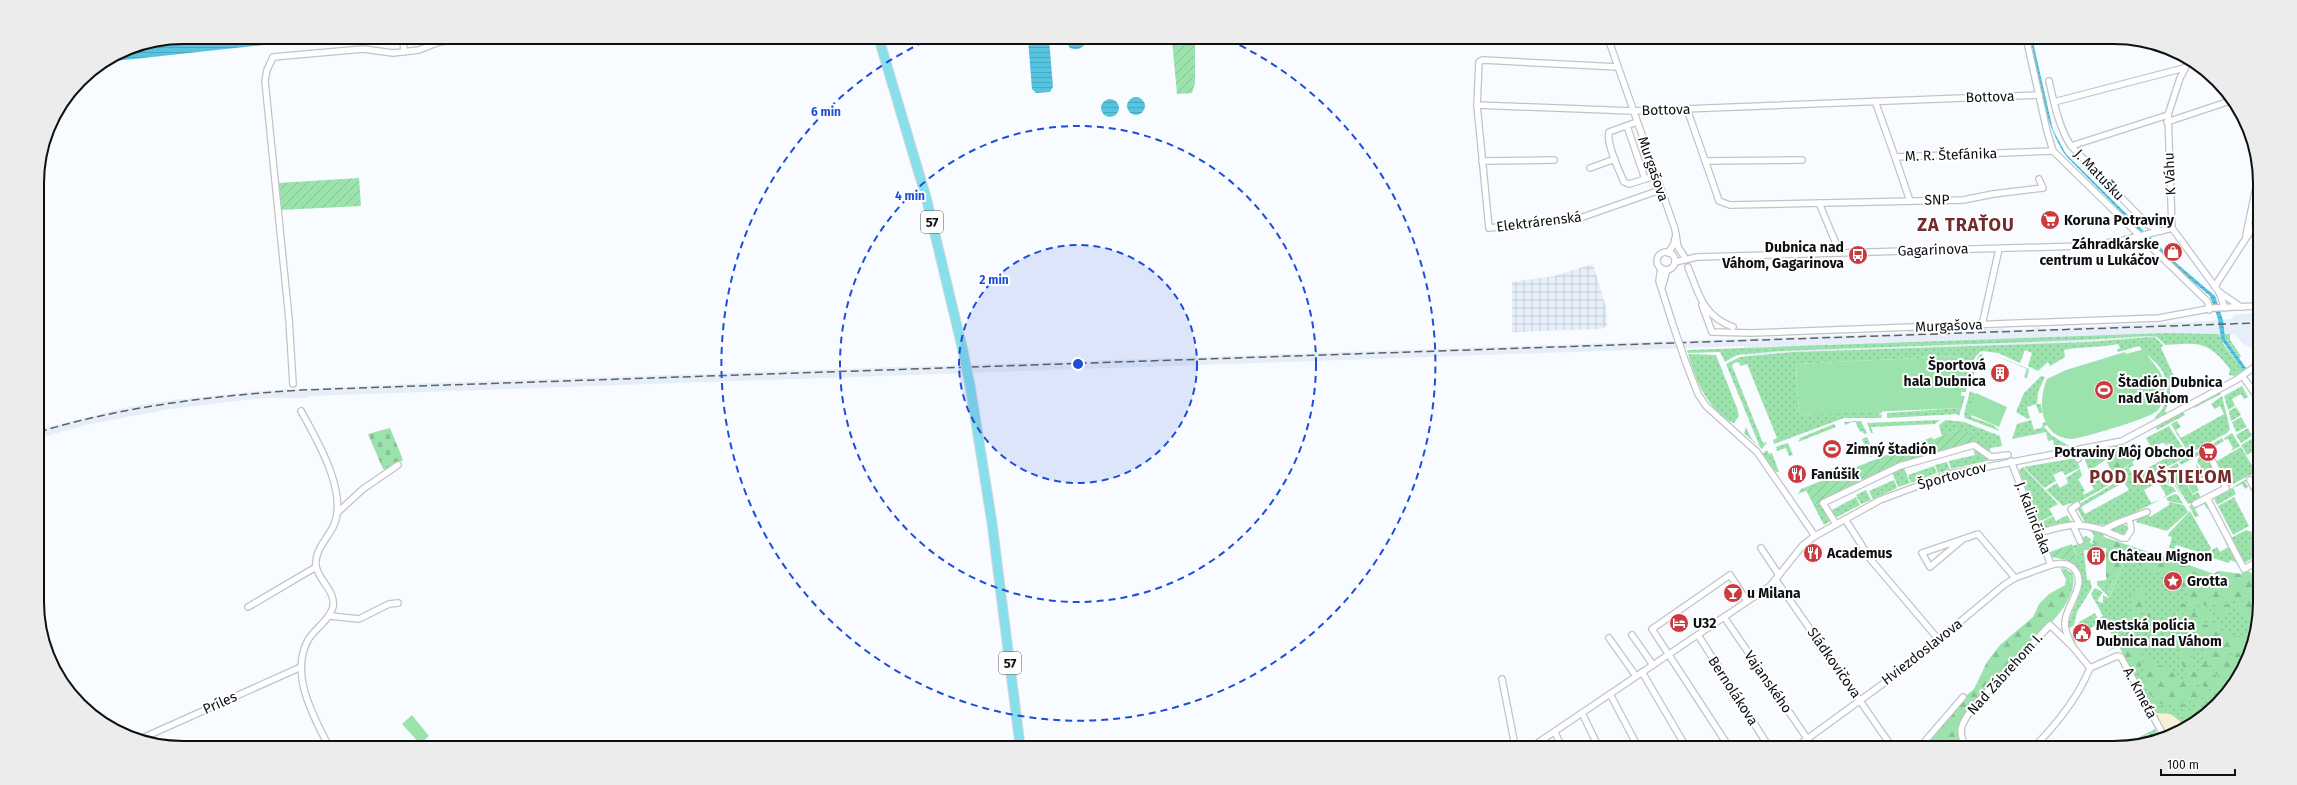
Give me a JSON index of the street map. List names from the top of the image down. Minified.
{"streets":{"main road":["57"],"street":["Bottova","M. R. Štefánika","Murgašova","K Váhu","J. Matušku","SNP","Elektrárenská","Gagarinova","Športovcov","J. Kalinčiaka","Hviezdoslavova","Sládkovičova","Nad Zábrehom I.","Vajanského","Bernolákova","A. Kmeťa","Príles"]},"crossings":[["Bottova","Murgašova"],["Bottova","SNP"],["Bottova","Elektrárenská"],["M. R. Štefánika","SNP"],["Murgašova","Elektrárenská"],["Murgašova","Gagarinova"],["K Váhu","J. Matušku"],["K Váhu","Gagarinova"],["J. Matušku","Gagarinova"],["Športovcov","J. Kalinčiaka"],["Športovcov","Sládkovičova"],["Športovcov","Vajanského"],["Športovcov","Bernolákova"],["J. Kalinčiaka","Hviezdoslavova"],["J. Kalinčiaka","Nad Zábrehom I."],["Hviezdoslavova","Sládkovičova"],["Hviezdoslavova","Vajanského"]],"districts":["ZA TRAŤOU","POD KAŠTIEĽOM"],"places":{"supermarket":["Koruna Potraviny","Potraviny Môj Obchod"],"shop":["Záhradkárske centrum u Lukáčov"],"bus stop":["Dubnica nad Váhom, Gagarinova"],"building":["Športová hala Dubnica","Château Mignon"],"sports":["Štadión Dubnica nad Váhom","Zimný štadión"],"restaurant":["Fanúšik","Academus"],"place":["Grotta"],"bar":["u Milana"],"hotel":["U32"],"public building":["Mestská polícia Dubnica nad Váhom"]},"scale_bar":"100 m","rings":["6 min","4 min","2 min"]}
